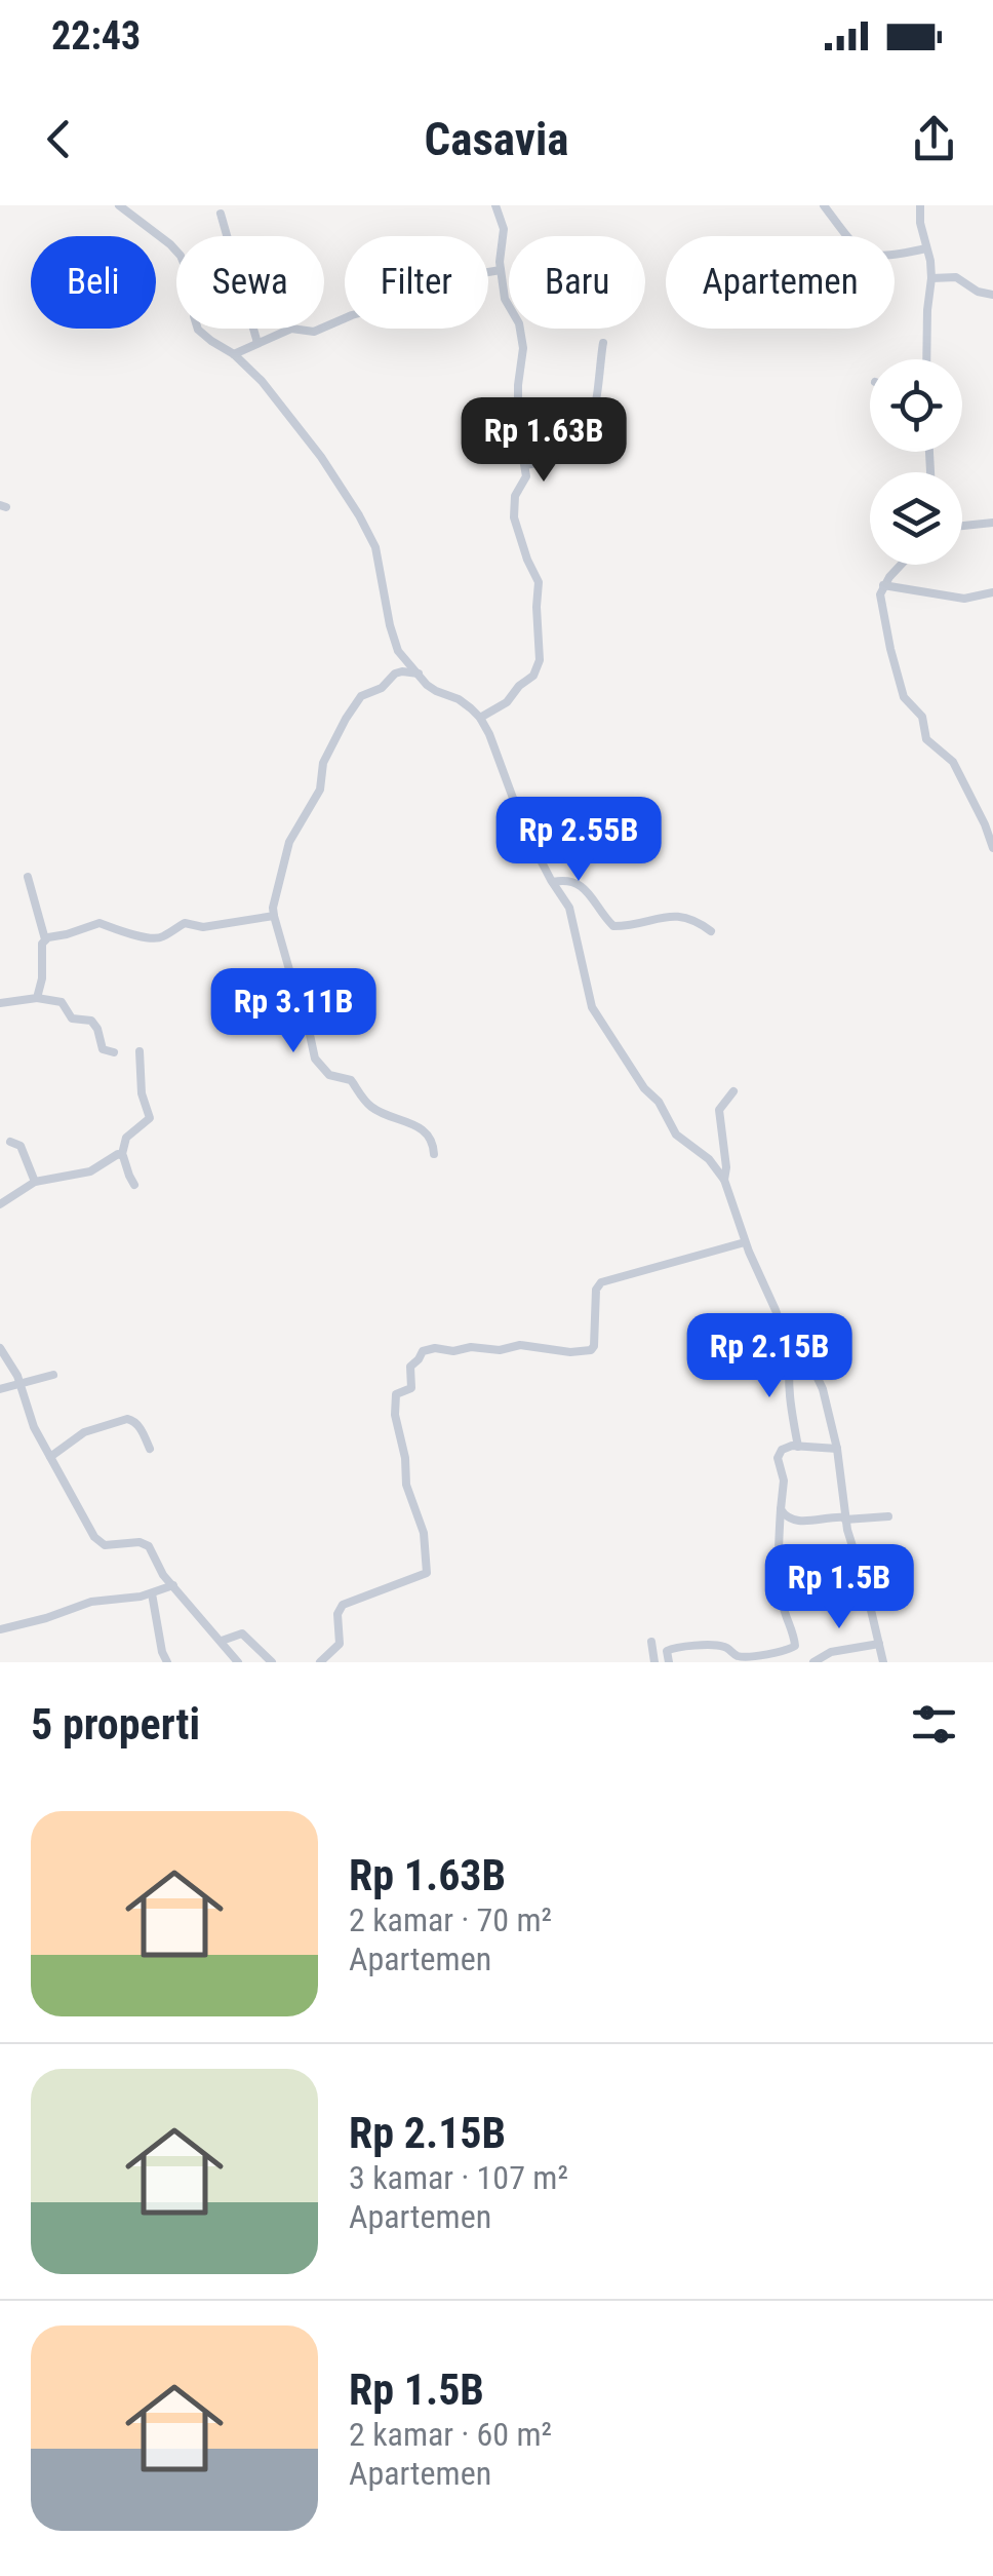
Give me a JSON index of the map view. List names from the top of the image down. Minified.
{"page":{"status":"22:43","header":"Casavia","chip":["Beli","Sewa","Filter","Baru","Apartemen"],"price":["Rp 1.63B","Rp 2.55B","Rp 3.11B","Rp 2.15B","Rp 1.5B"],"heading":"5 properti","list":[{"name":"Rp 1.63B","note":"2 kamar · 70 m² · Apartemen"},{"name":"Rp 2.15B","note":"3 kamar · 107 m² · Apartemen"},{"name":"Rp 1.5B","note":"2 kamar · 60 m² · Apartemen"}]}}
